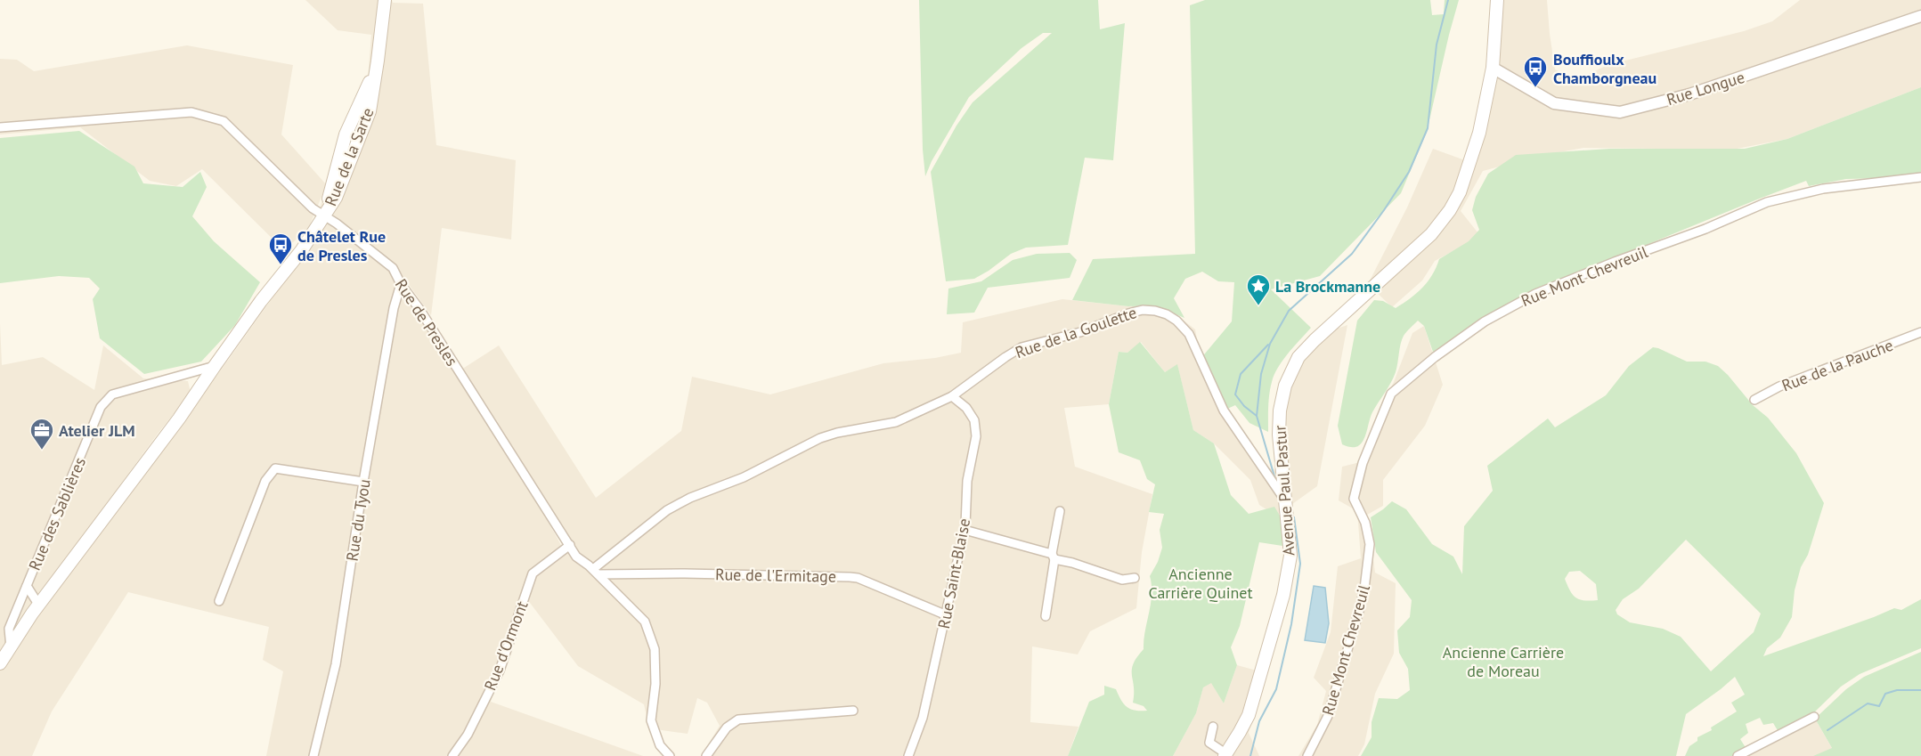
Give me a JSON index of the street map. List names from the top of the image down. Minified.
{"streets":{"main road":["Rue de la Sarte","Avenue Paul Pastur","Rue des Sablières"],"street":["Rue Longue","Rue Mont Chevreuil","Rue de Presles","Rue de la Goulette","Rue de la Pauche","Rue du Tyou","Rue Saint-Blaise","Rue de l'Ermitage","Rue d'Ormont"]},"crossings":[["Rue Longue","Avenue Paul Pastur"],["Rue de la Sarte","Rue de Presles"],["Rue de la Sarte","Rue des Sablières"],["Rue de Presles","Rue de la Goulette"],["Rue de Presles","Rue des Sablières"],["Rue de Presles","Rue du Tyou"],["Rue de Presles","Rue de l'Ermitage"],["Rue de Presles","Rue d'Ormont"],["Rue de la Goulette","Avenue Paul Pastur"],["Rue de la Goulette","Rue Saint-Blaise"],["Rue de la Goulette","Rue de l'Ermitage"],["Rue Saint-Blaise","Rue de l'Ermitage"]],"parks":["Ancienne Carrière Quinet","Ancienne Carrière de Moreau"],"places":{"bus stop":["Bouffioulx Chamborgneau","Châtelet Rue de Presles"],"place":["La Brockmanne"],"office":["Atelier JLM"]}}
